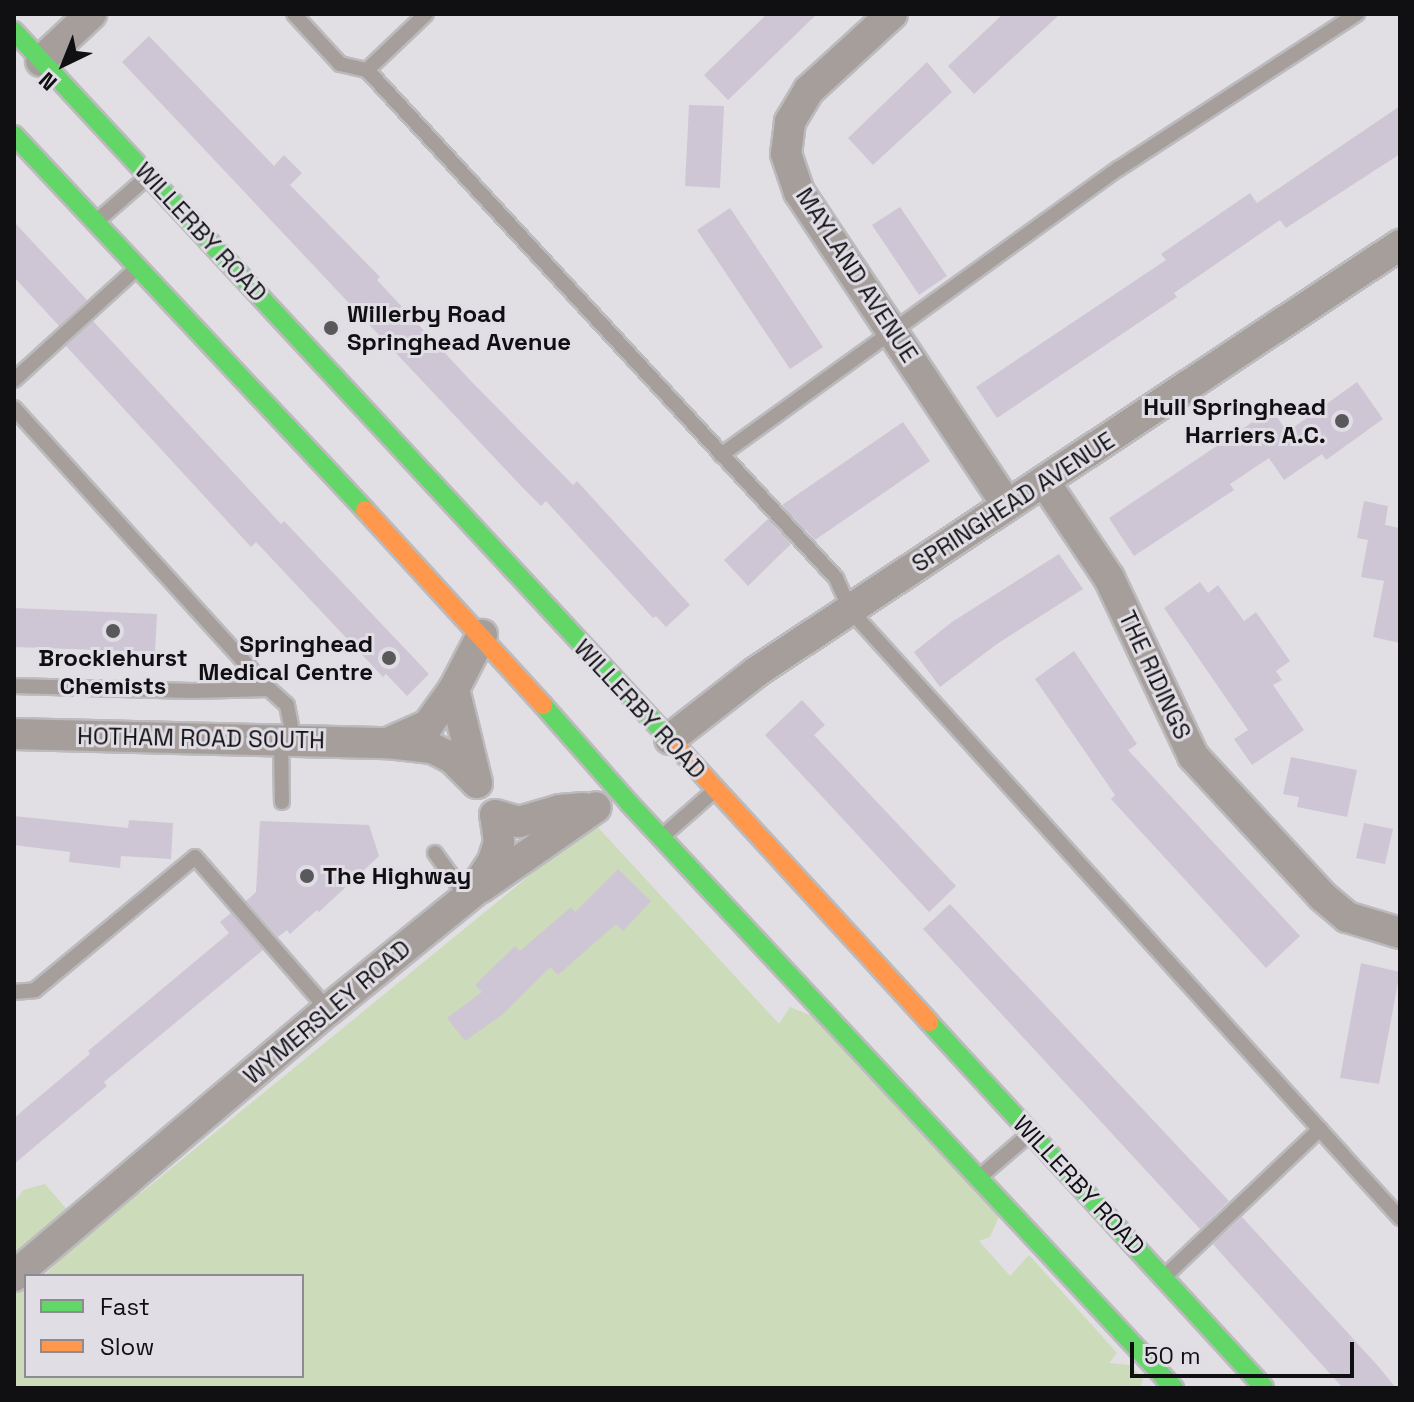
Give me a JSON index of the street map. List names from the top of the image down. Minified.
{"streets":{"street":["WILLERBY ROAD","MAYLAND AVENUE","SPRINGHEAD AVENUE","THE RIDINGS","HOTHAM ROAD SOUTH","WYMERSLEY ROAD"]},"crossings":[["WILLERBY ROAD","SPRINGHEAD AVENUE"],["MAYLAND AVENUE","SPRINGHEAD AVENUE"],["SPRINGHEAD AVENUE","THE RIDINGS"],["HOTHAM ROAD SOUTH","WYMERSLEY ROAD"]],"places":["Willerby Road Springhead Avenue","Hull Springhead Harriers A.C.","Brocklehurst Chemists","Springhead Medical Centre","The Highway"],"legend":["Fast","Slow"],"scale_bar":"50 m","north":"bottom left"}
